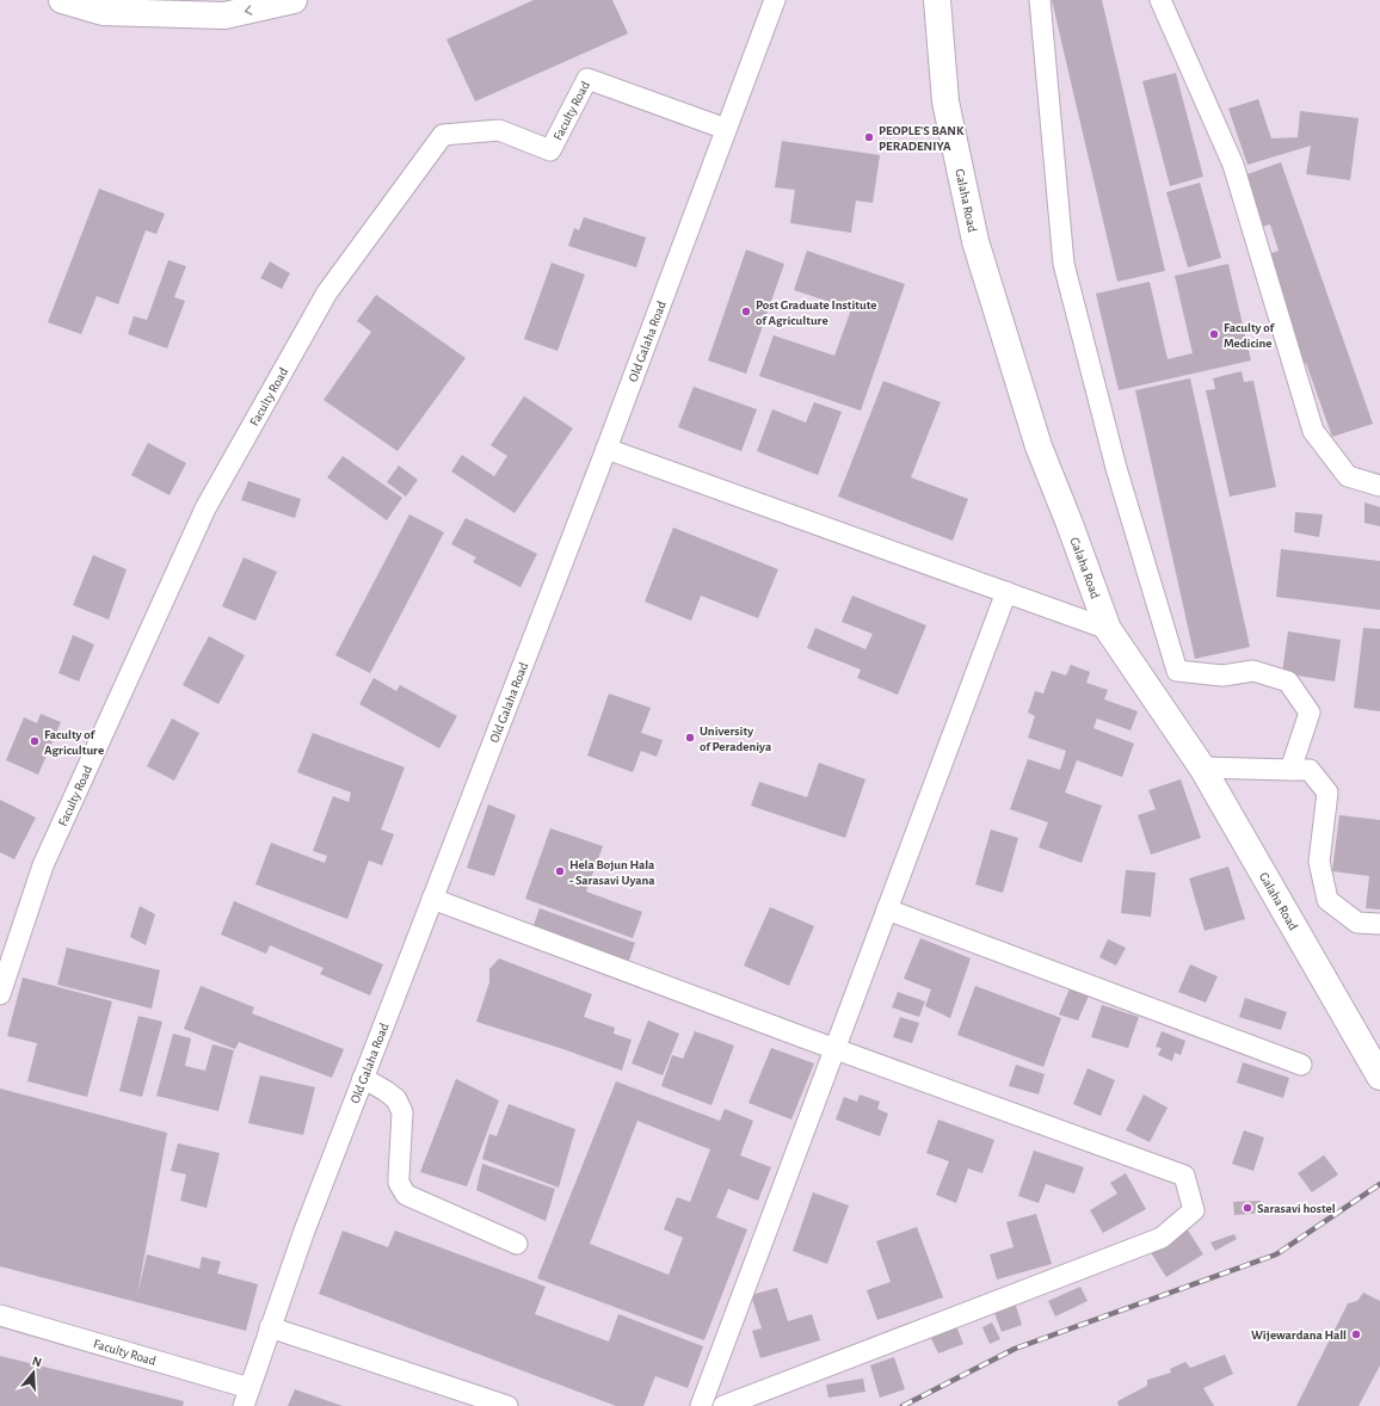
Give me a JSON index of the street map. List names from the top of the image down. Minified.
{"streets":{"main road":["Galaha Road"],"lane":["Faculty Road","Old Galaha Road"]},"crossings":[["Faculty Road","Old Galaha Road"]],"places":["PEOPLE'S BANK PERADENIYA","Post Graduate Institute of Agriculture","Faculty of Medicine","University of Peradeniya","Faculty of Agriculture","Hela Bojun Hala - Sarasavi Uyana","Sarasavi hostel","Wijewardana Hall"],"north":"top"}
